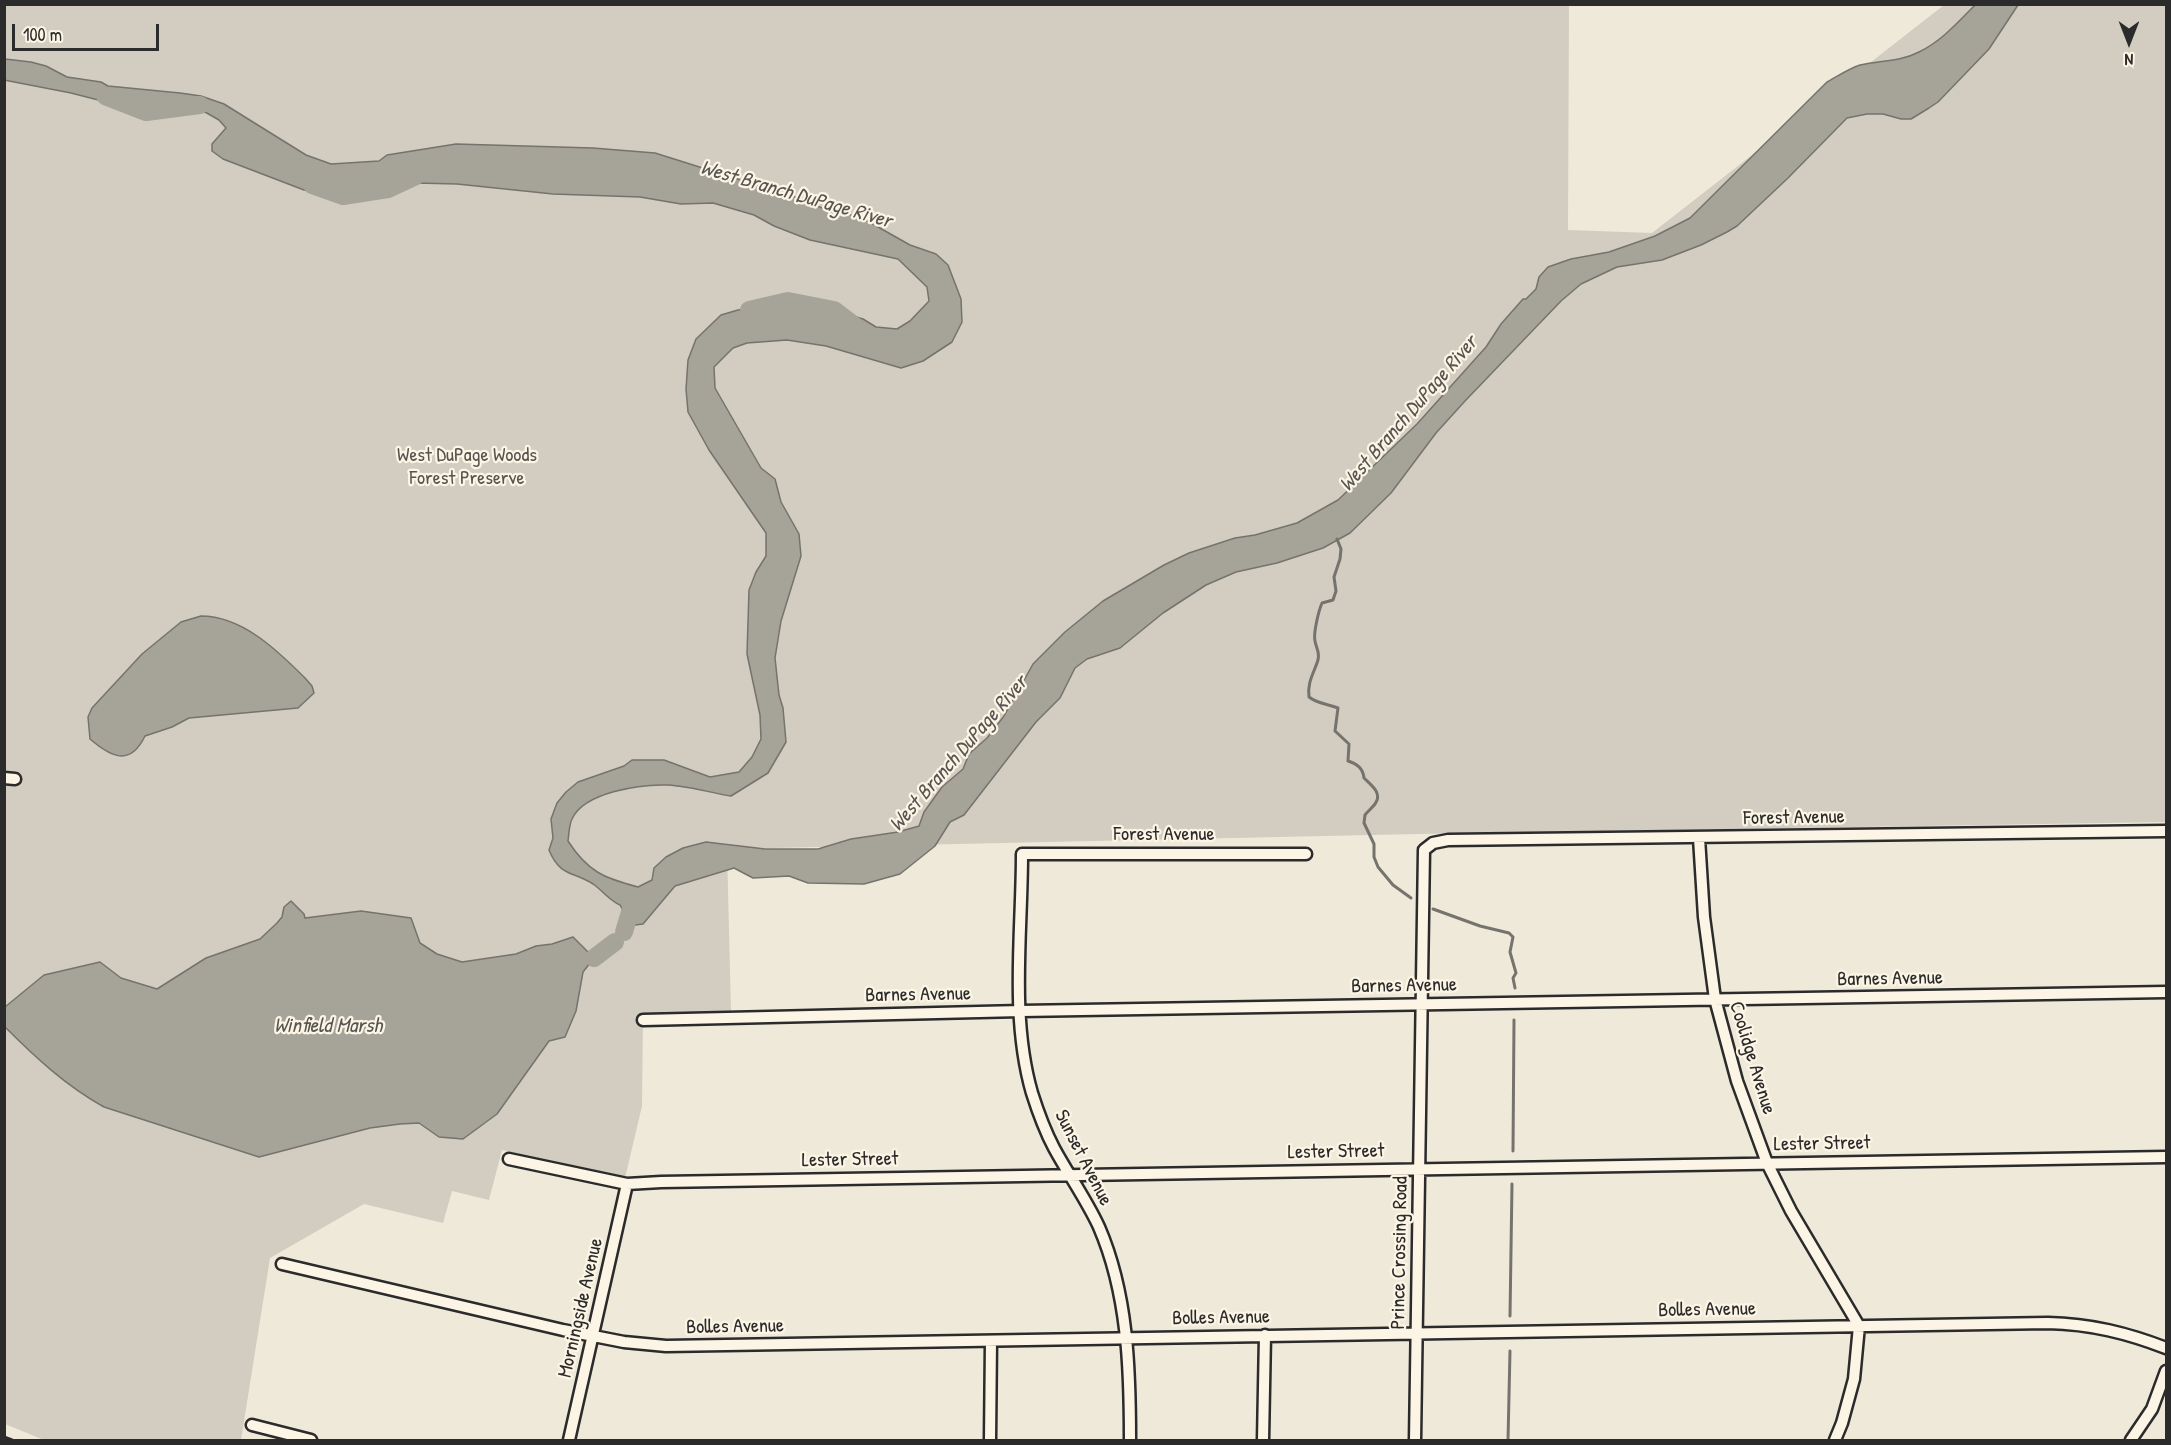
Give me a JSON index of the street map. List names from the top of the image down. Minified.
{"streets":{"street":["Forest Avenue","Barnes Avenue","Coolidge Avenue","Lester Street","Sunset Avenue","Prince Crossing Road","Morningside Avenue","Bolles Avenue"]},"crossings":[["Forest Avenue","Coolidge Avenue"],["Forest Avenue","Sunset Avenue"],["Forest Avenue","Prince Crossing Road"],["Barnes Avenue","Coolidge Avenue"],["Barnes Avenue","Sunset Avenue"],["Barnes Avenue","Prince Crossing Road"],["Coolidge Avenue","Lester Street"],["Coolidge Avenue","Bolles Avenue"],["Lester Street","Sunset Avenue"],["Lester Street","Prince Crossing Road"],["Lester Street","Morningside Avenue"],["Sunset Avenue","Bolles Avenue"],["Prince Crossing Road","Bolles Avenue"],["Morningside Avenue","Bolles Avenue"]],"water":["West Branch DuPage River","Winfield Marsh"],"parks":["West DuPage Woods Forest Preserve"],"scale_bar":"100 m","north":"bottom"}
